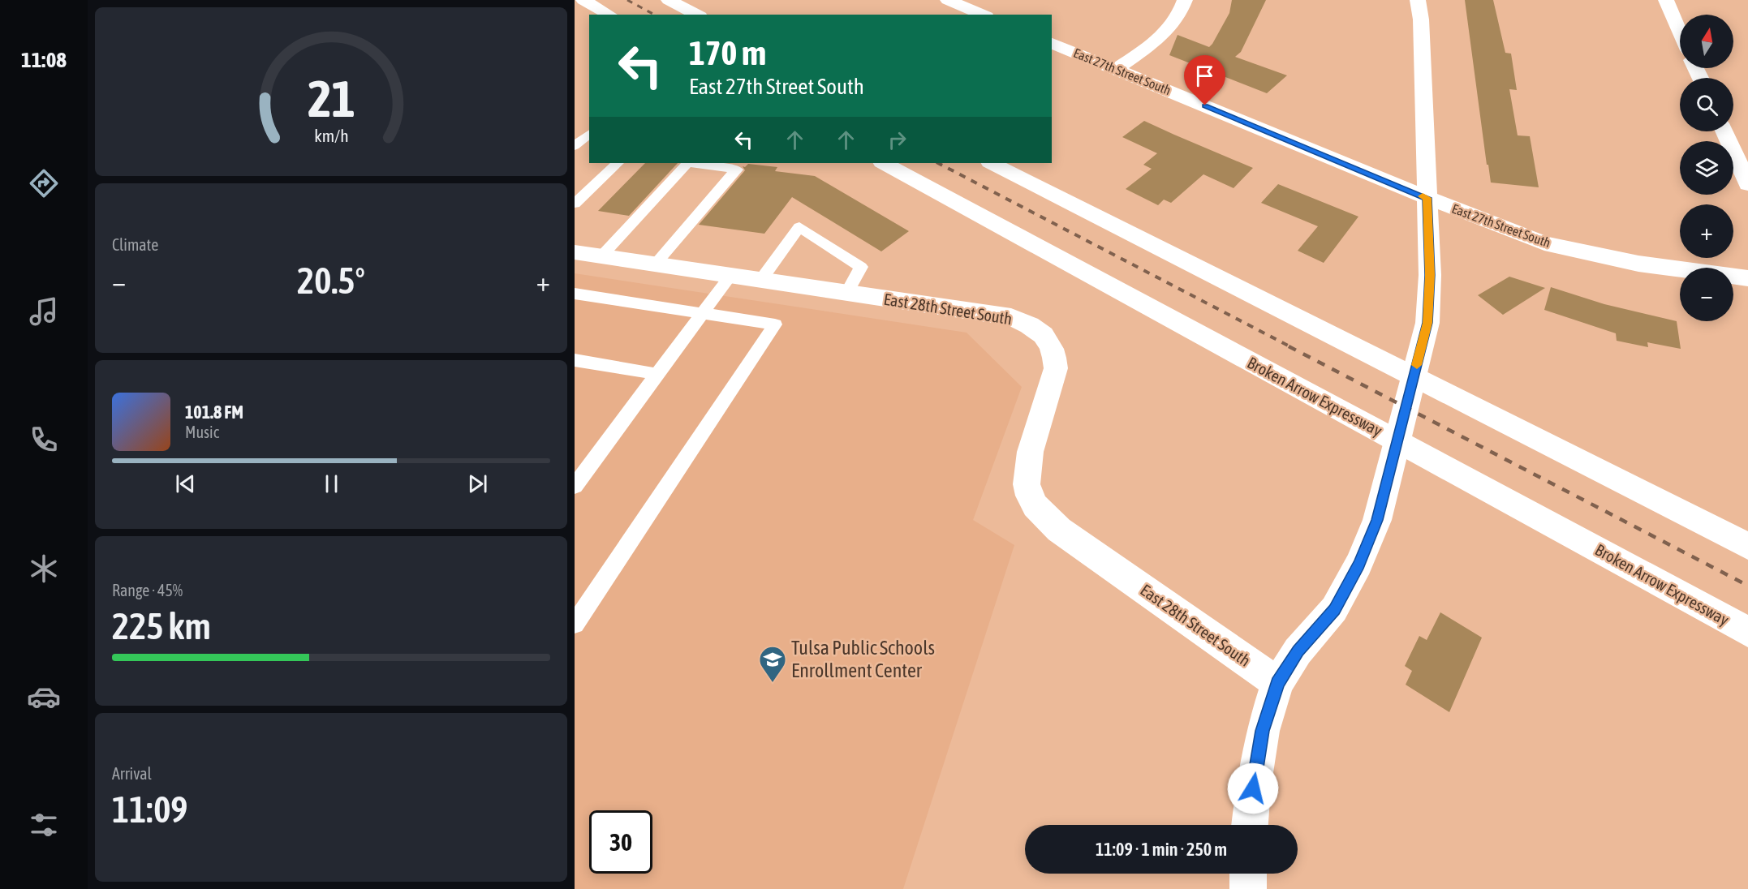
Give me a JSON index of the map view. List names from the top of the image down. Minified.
{"streets":{"main road":["East 27th Street South","East 28th Street South","Broken Arrow Expressway"]},"places":{"school or university":["Tulsa Public Schools Enrollment Center"]},"north":"top","page":{"tabs":"11:08","map_buttons":["+","−"],"turn":["170 m","East 27th Street South"],"tile":["Climate",["Range · 45%","225 km"],["Arrival","11:09"]],"heat":["−","20.5°","+"],"song":["101.8 FM","Music"],"limit":"30","trip":"11:09 · 1 min · 250 m","gauge":["21","km/h"]}}
